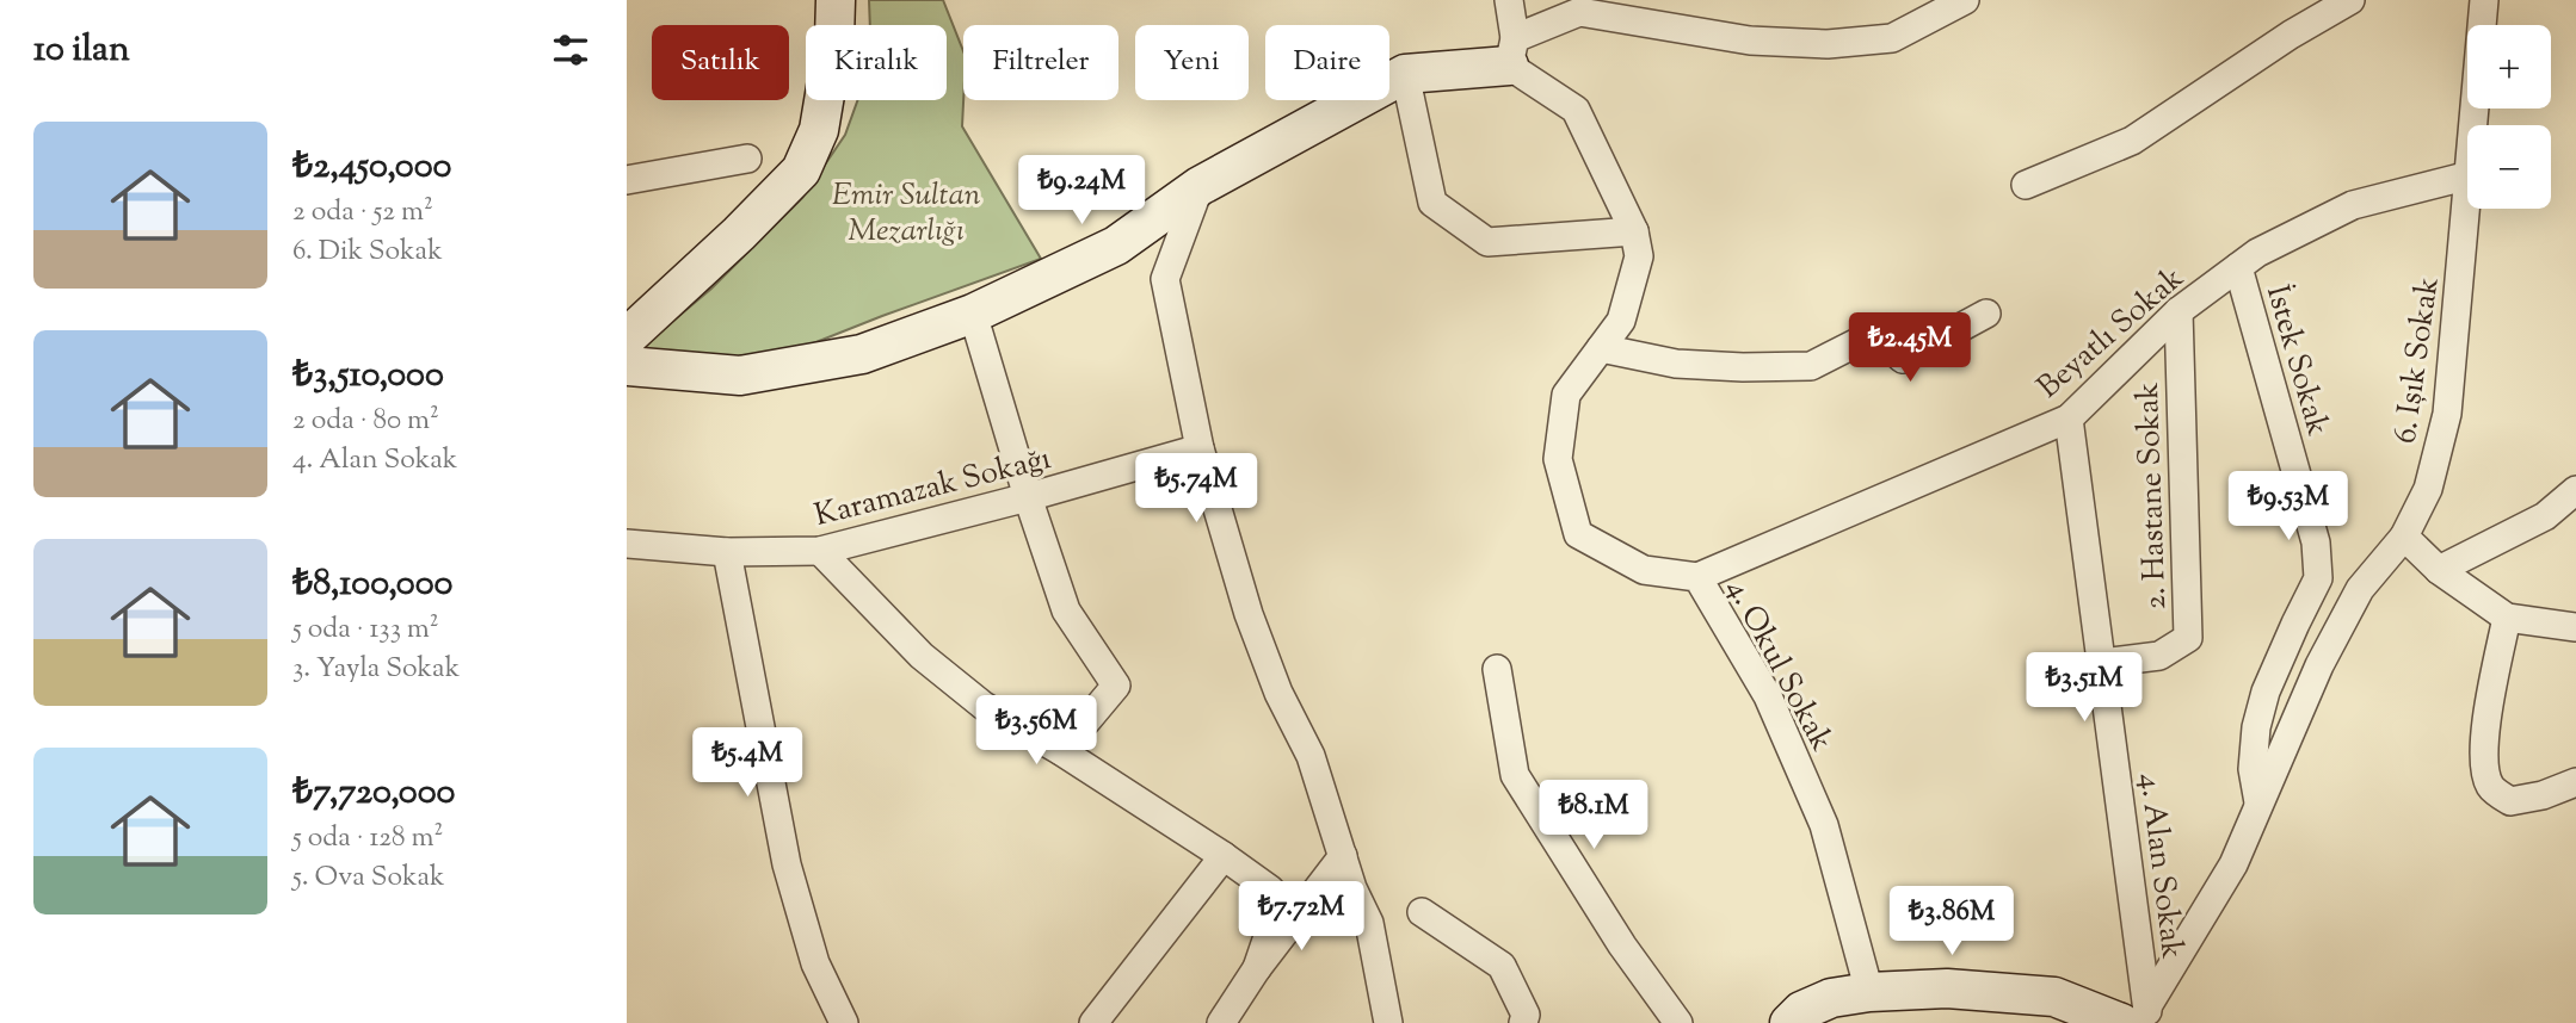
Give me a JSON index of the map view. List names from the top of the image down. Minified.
{"streets":{"street":["Beyatlı Sokak","İstek Sokak","6. Işık Sokak","Karamazak Sokağı","2. Hastane Sokak","4. Okul Sokak","4. Alan Sokak"]},"crossings":[["Beyatlı Sokak","İstek Sokak"],["Beyatlı Sokak","2. Hastane Sokak"],["Beyatlı Sokak","4. Okul Sokak"],["Beyatlı Sokak","4. Alan Sokak"],["İstek Sokak","6. Işık Sokak"],["6. Işık Sokak","4. Alan Sokak"],["2. Hastane Sokak","4. Alan Sokak"]],"parks":["Emir Sultan Mezarlığı"],"page":{"heading":"10 ilan","map_buttons":["+","−"],"chip":["Satılık","Kiralık","Filtreler","Yeni","Daire"],"list":[{"name":"₺2,450,000","note":"2 oda · 52 m² · 6. Dik Sokak"},{"name":"₺3,510,000","note":"2 oda · 80 m² · 4. Alan Sokak"},{"name":"₺8,100,000","note":"5 oda · 133 m² · 3. Yayla Sokak"},{"name":"₺7,720,000","note":"5 oda · 128 m² · 5. Ova Sokak"}],"price":["₺9.24M","₺2.45M","₺5.74M","₺9.53M","₺3.51M","₺3.56M","₺5.4M","₺8.1M","₺7.72M","₺3.86M"]}}
